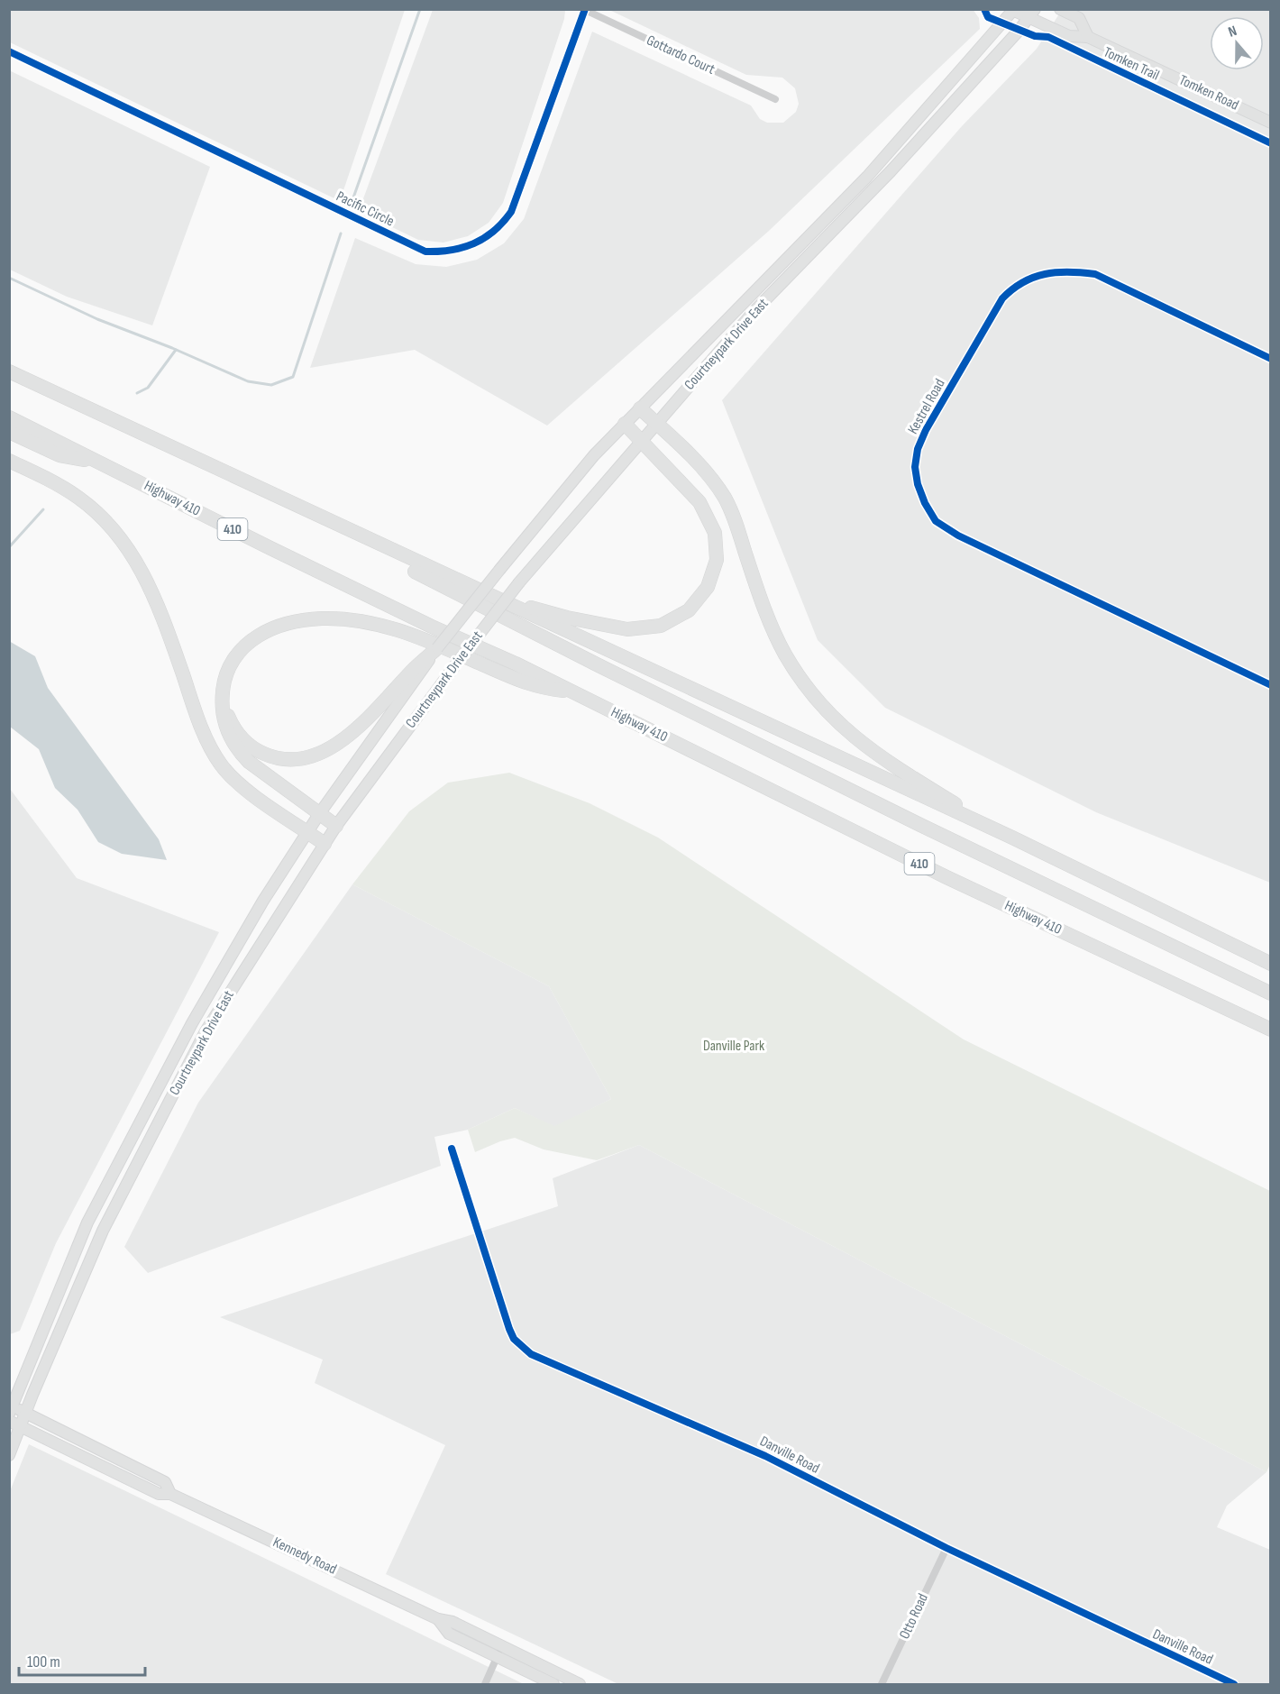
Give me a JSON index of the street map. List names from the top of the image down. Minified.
{"streets":{"highway":["Highway 410","410"],"main road":["Tomken Road","Courtneypark Drive East","Kennedy Road"],"street":["Gottardo Court","Pacific Circle","Kestrel Road","Danville Road","Otto Road"],"cycle path":["Tomken Trail"]},"crossings":[["Gottardo Court","Pacific Circle"],["Tomken Road","Courtneypark Drive East"],["Courtneypark Drive East","Kennedy Road"],["Danville Road","Otto Road"]],"parks":["Danville Park"],"scale_bar":"100 m","north":"top"}
